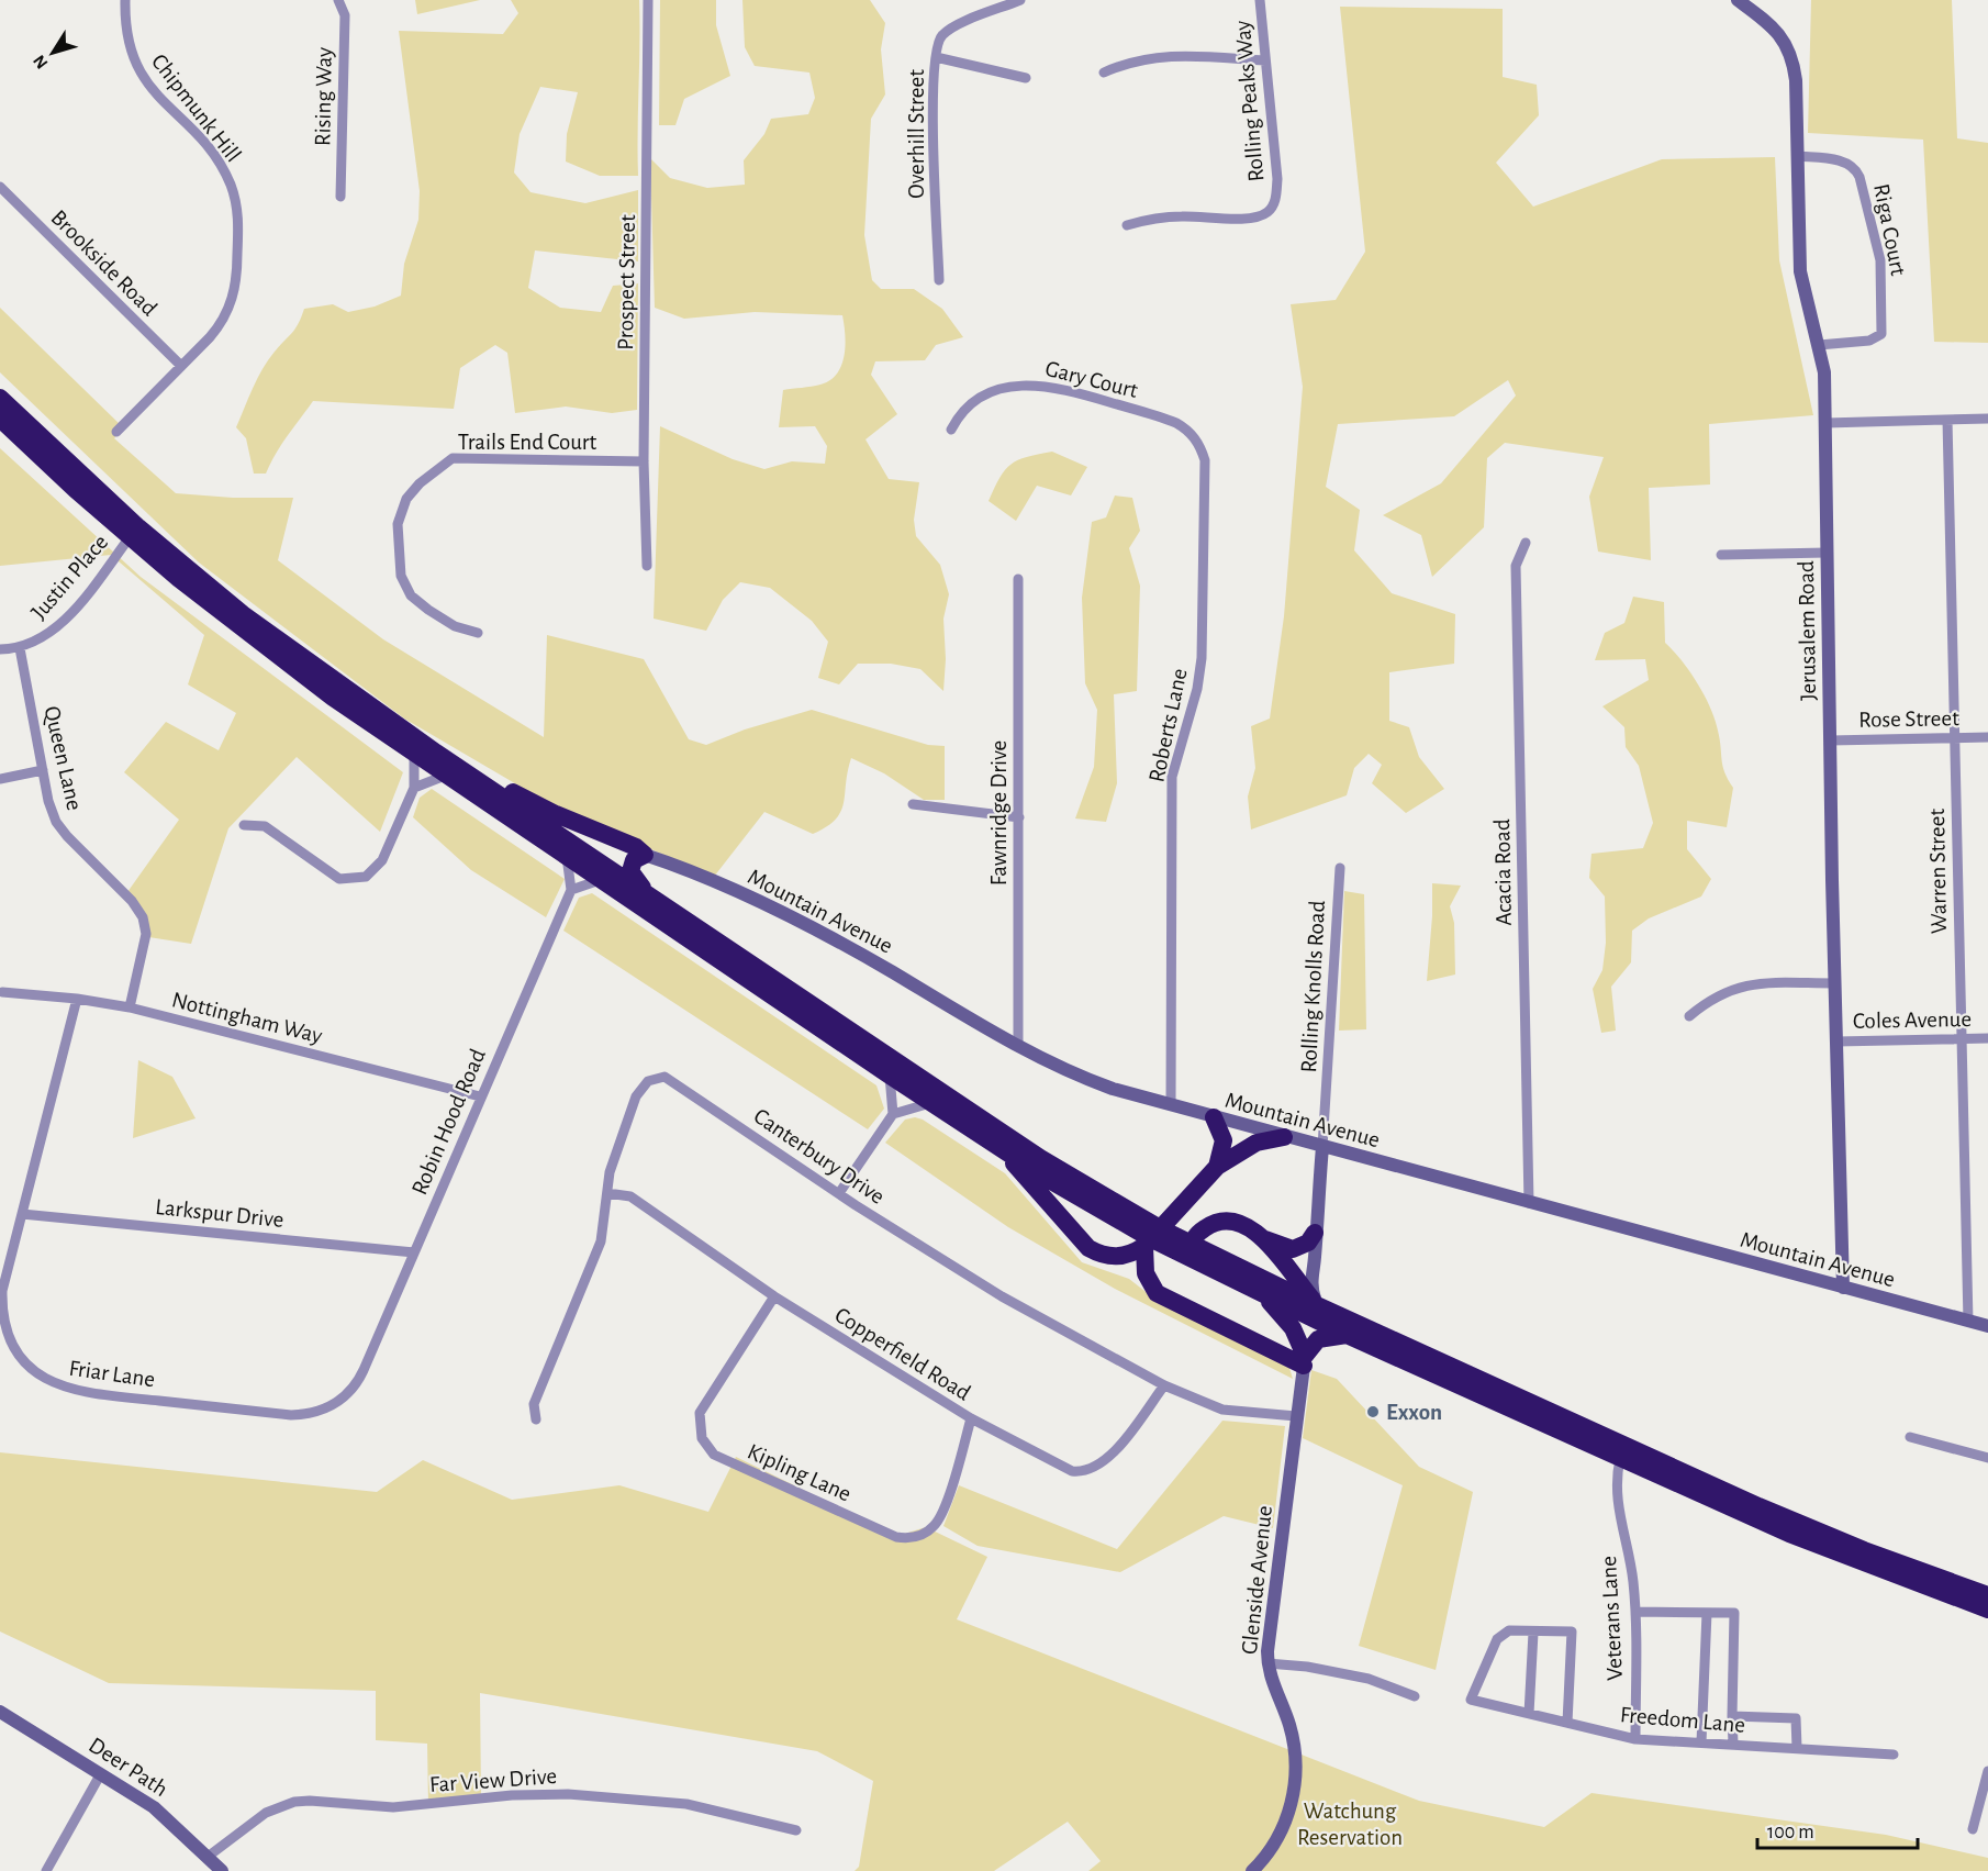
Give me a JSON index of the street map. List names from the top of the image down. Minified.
{"streets":{"street":["Rising Way","Rolling Peaks Way","Chipmunk Hill","Overhill Street","Riga Court","Brookside Road","Prospect Street","Gary Court","Trails End Court","Justin Place","Jerusalem Road","Rose Street","Roberts Lane","Queen Lane","Fawnridge Drive","Warren Street","Acacia Road","Mountain Avenue","Rolling Knolls Road","Nottingham Way","Coles Avenue","Robin Hood Road","Canterbury Drive","Larkspur Drive","Copperfield Road","Friar Lane","Kipling Lane","Glenside Avenue","Veterans Lane","Freedom Lane","Deer Path","Far View Drive"]},"crossings":[["Chipmunk Hill","Brookside Road"],["Riga Court","Jerusalem Road"],["Prospect Street","Trails End Court"],["Gary Court","Roberts Lane"],["Justin Place","Queen Lane"],["Jerusalem Road","Rose Street"],["Jerusalem Road","Mountain Avenue"],["Jerusalem Road","Coles Avenue"],["Rose Street","Warren Street"],["Roberts Lane","Mountain Avenue"],["Queen Lane","Nottingham Way"],["Fawnridge Drive","Mountain Avenue"],["Warren Street","Mountain Avenue"],["Warren Street","Coles Avenue"],["Acacia Road","Mountain Avenue"],["Mountain Avenue","Rolling Knolls Road"],["Nottingham Way","Robin Hood Road"],["Nottingham Way","Friar Lane"],["Robin Hood Road","Larkspur Drive"],["Robin Hood Road","Friar Lane"],["Canterbury Drive","Copperfield Road"],["Canterbury Drive","Glenside Avenue"],["Larkspur Drive","Friar Lane"],["Copperfield Road","Kipling Lane"],["Veterans Lane","Freedom Lane"],["Deer Path","Far View Drive"]],"parks":["Watchung Reservation"],"places":["Exxon"],"scale_bar":"100 m","north":"bottom left"}
